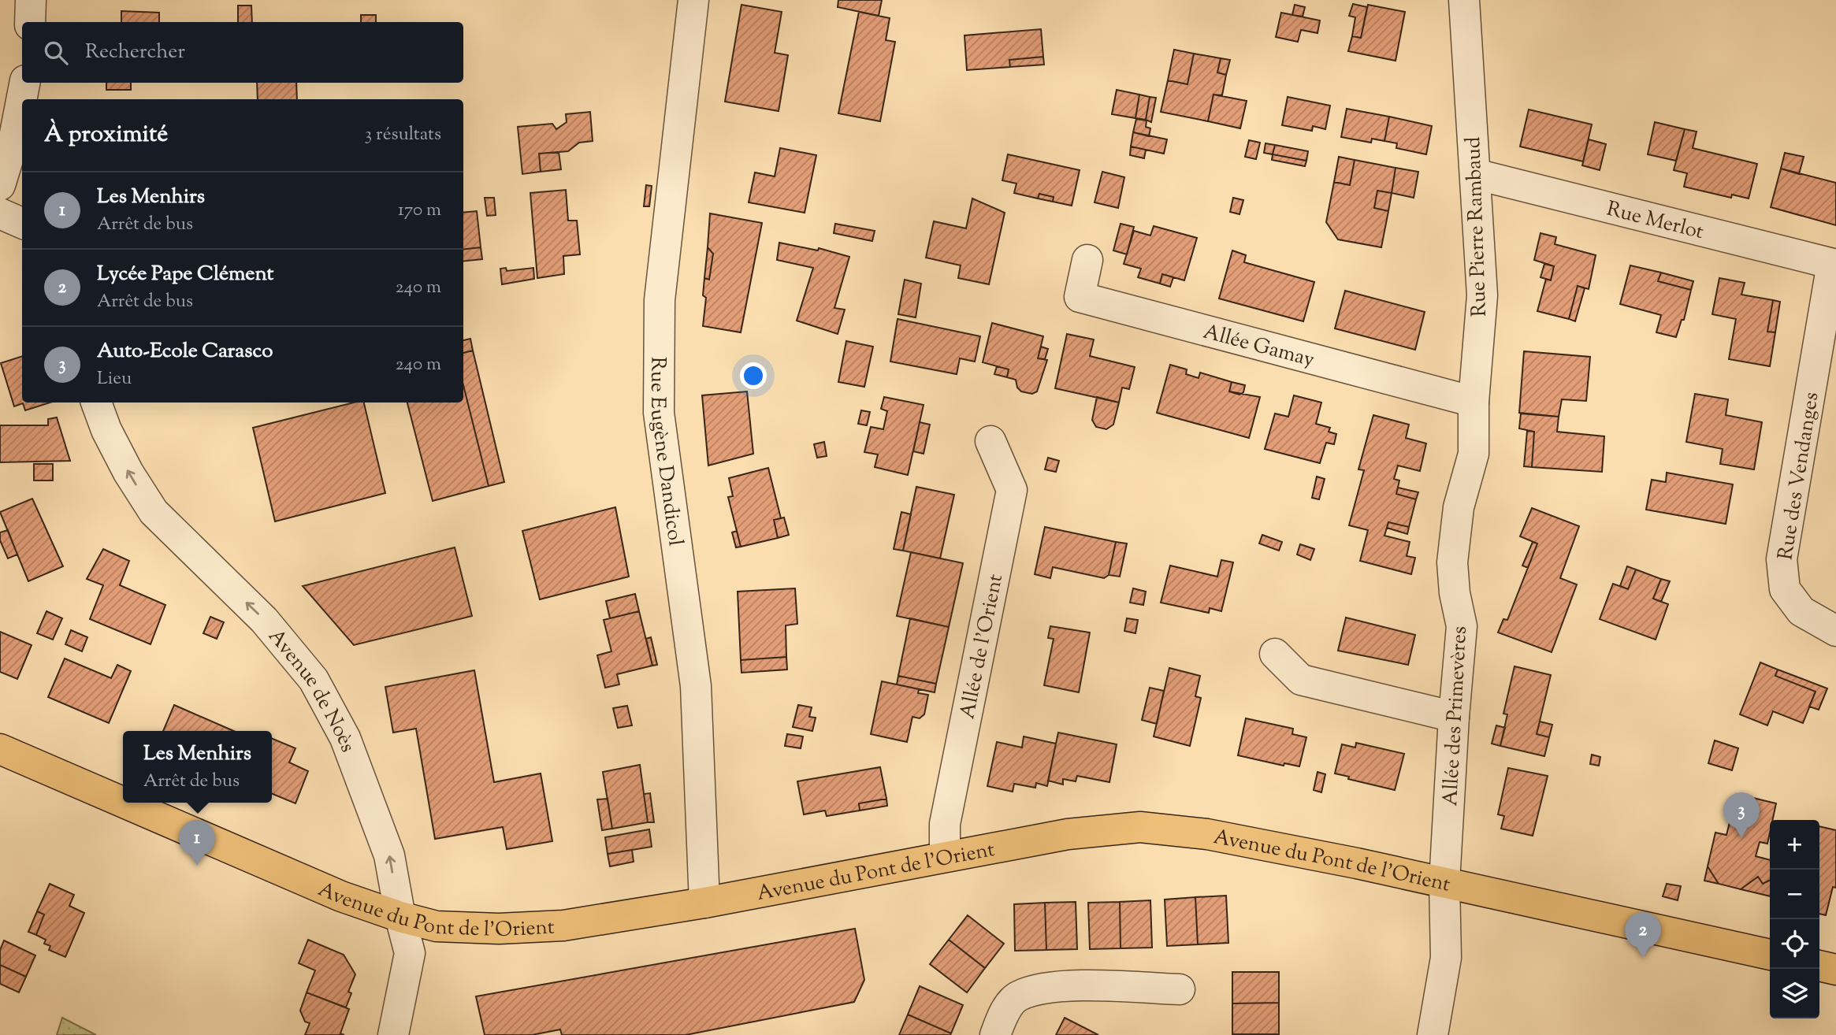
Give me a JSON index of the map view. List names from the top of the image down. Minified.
{"streets":{"main road":["Avenue du Pont de l'Orient"],"street":["Rue Merlot","Rue Pierre Rambaud","Allée Gamay","Rue Eugène Dandicol","Rue des Vendanges","Allée de l'Orient","Avenue de Noès","Allée des Primevères"]},"crossings":[["Rue Merlot","Rue Pierre Rambaud"],["Rue Merlot","Rue des Vendanges"],["Rue Pierre Rambaud","Allée Gamay"],["Rue Pierre Rambaud","Allée des Primevères"],["Rue Eugène Dandicol","Avenue du Pont de l'Orient"],["Allée de l'Orient","Avenue du Pont de l'Orient"],["Avenue de Noès","Avenue du Pont de l'Orient"],["Allée des Primevères","Avenue du Pont de l'Orient"]],"one_way":["Avenue de Noès"],"page":{"search":"Rechercher","heading":["À proximité","3 résultats"],"list":[{"mark":"1","name":"Les Menhirs","note":"Arrêt de bus","value":"170 m"},{"mark":"2","name":"Lycée Pape Clément","note":"Arrêt de bus","value":"240 m"},{"mark":"3","name":"Auto-Ecole Carasco","note":"Lieu","value":"240 m"}],"popup":["Les Menhirs","Arrêt de bus"],"pins":["3","1","2"],"map_buttons":["+","−"]}}
